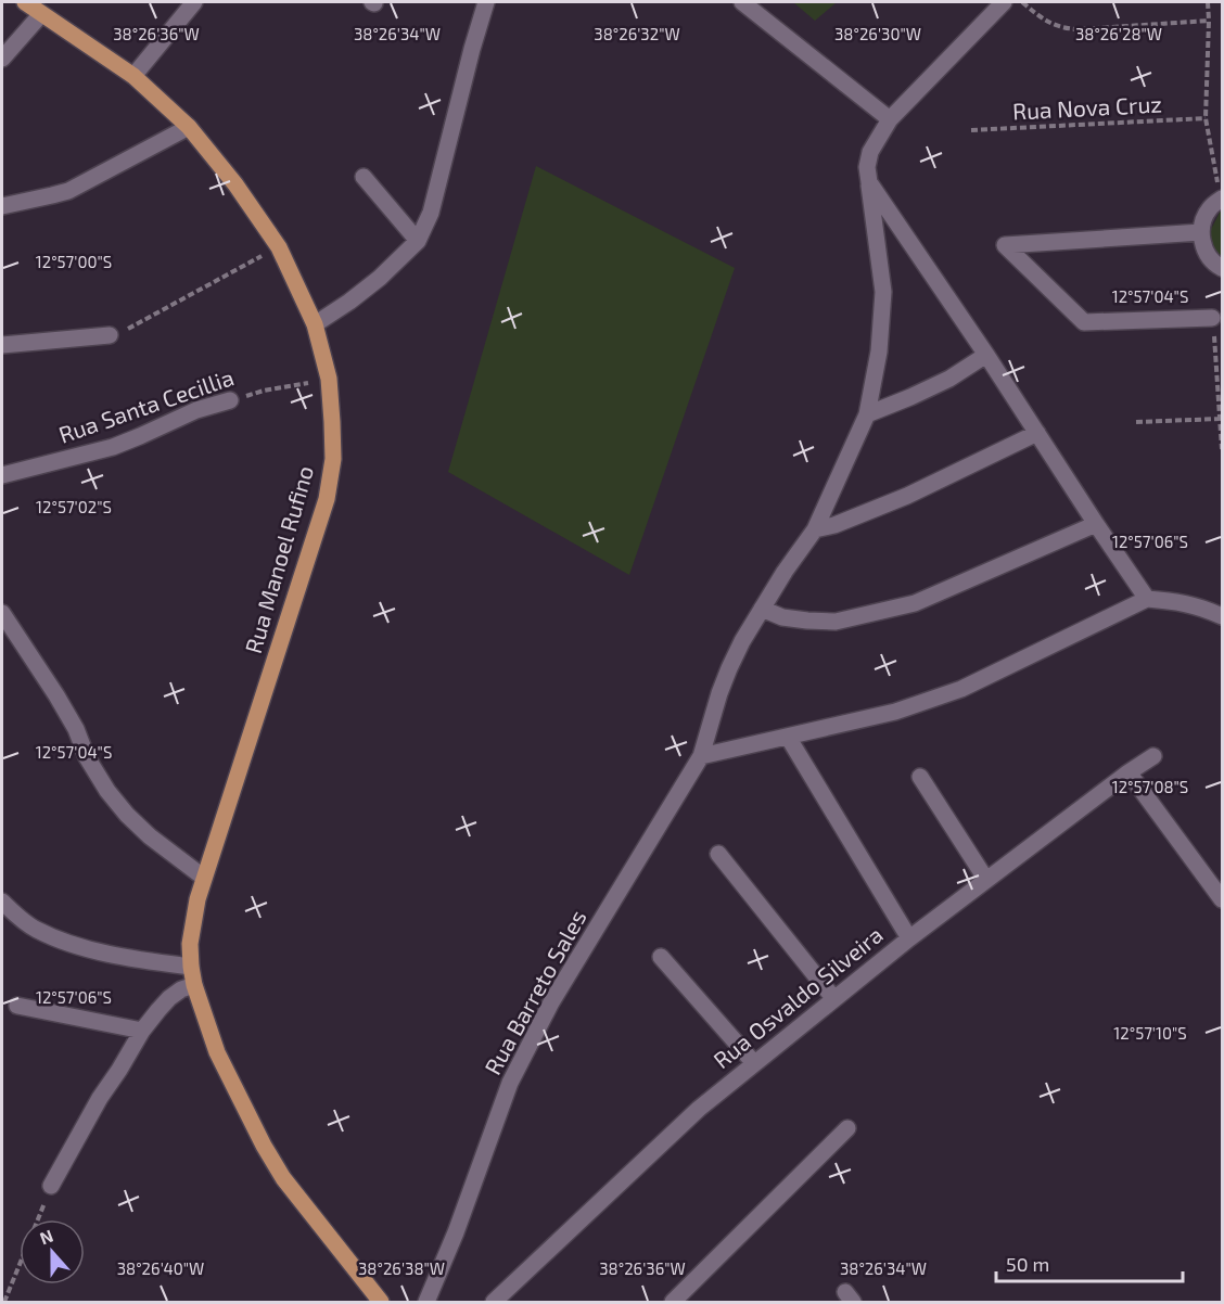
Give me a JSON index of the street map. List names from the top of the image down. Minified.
{"streets":{"main road":["Rua Manoel Rufino"],"street":["Rua Santa Cecillia","Rua Barreto Sales","Rua Osvaldo Silveira"],"path":["Rua Nova Cruz"]},"scale_bar":"50 m","north":"top","coordinates":["38°26'28\"W","38°26'36\"W","38°26'34\"W","38°26'32\"W","38°26'30\"W","12°57'00\"S","12°57'04\"S","12°57'02\"S","12°57'06\"S","12°57'08\"S","12°57'10\"S","38°26'40\"W","38°26'38\"W"]}
